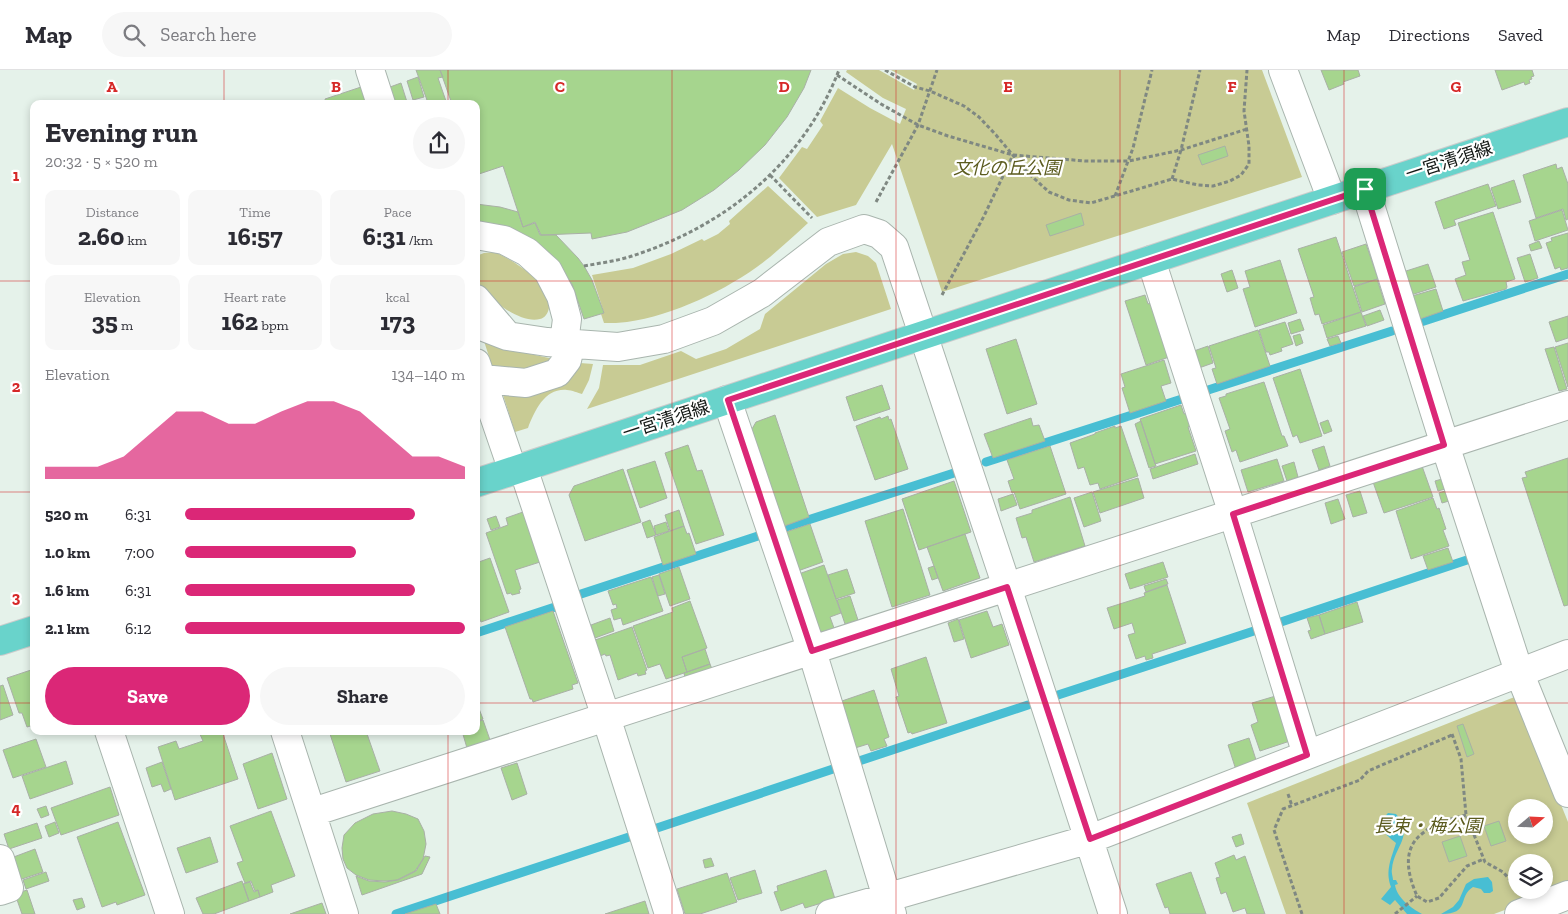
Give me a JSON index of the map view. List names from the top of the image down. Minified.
{"streets":{"main road":["一宮清須線"]},"parks":["文化の丘公園","長束・梅公園"],"north":"right","page":{"header":"Map","search":"Search here","nav":["Map","Directions","Saved"],"heading":["Evening run","20:32 · 5 × 520 m"],"stats":[["Distance","2.60 km"],["Time","16:57"],["Pace","6:31 /km"],["Elevation","35 m"],["Heart rate","162 bpm"],["kcal","173"]],"chart":["Elevation","134–140 m"],"list":[{"name":"520 m","note":"6:31"},{"name":"1.0 km","note":"7:00"},{"name":"1.6 km","note":"6:31"},{"name":"2.1 km","note":"6:12"}],"buttons":["Save","Share"]},"grid":{"columns":["A","B","C","D","E","F","G"],"rows":["1","2","3","4"]}}
